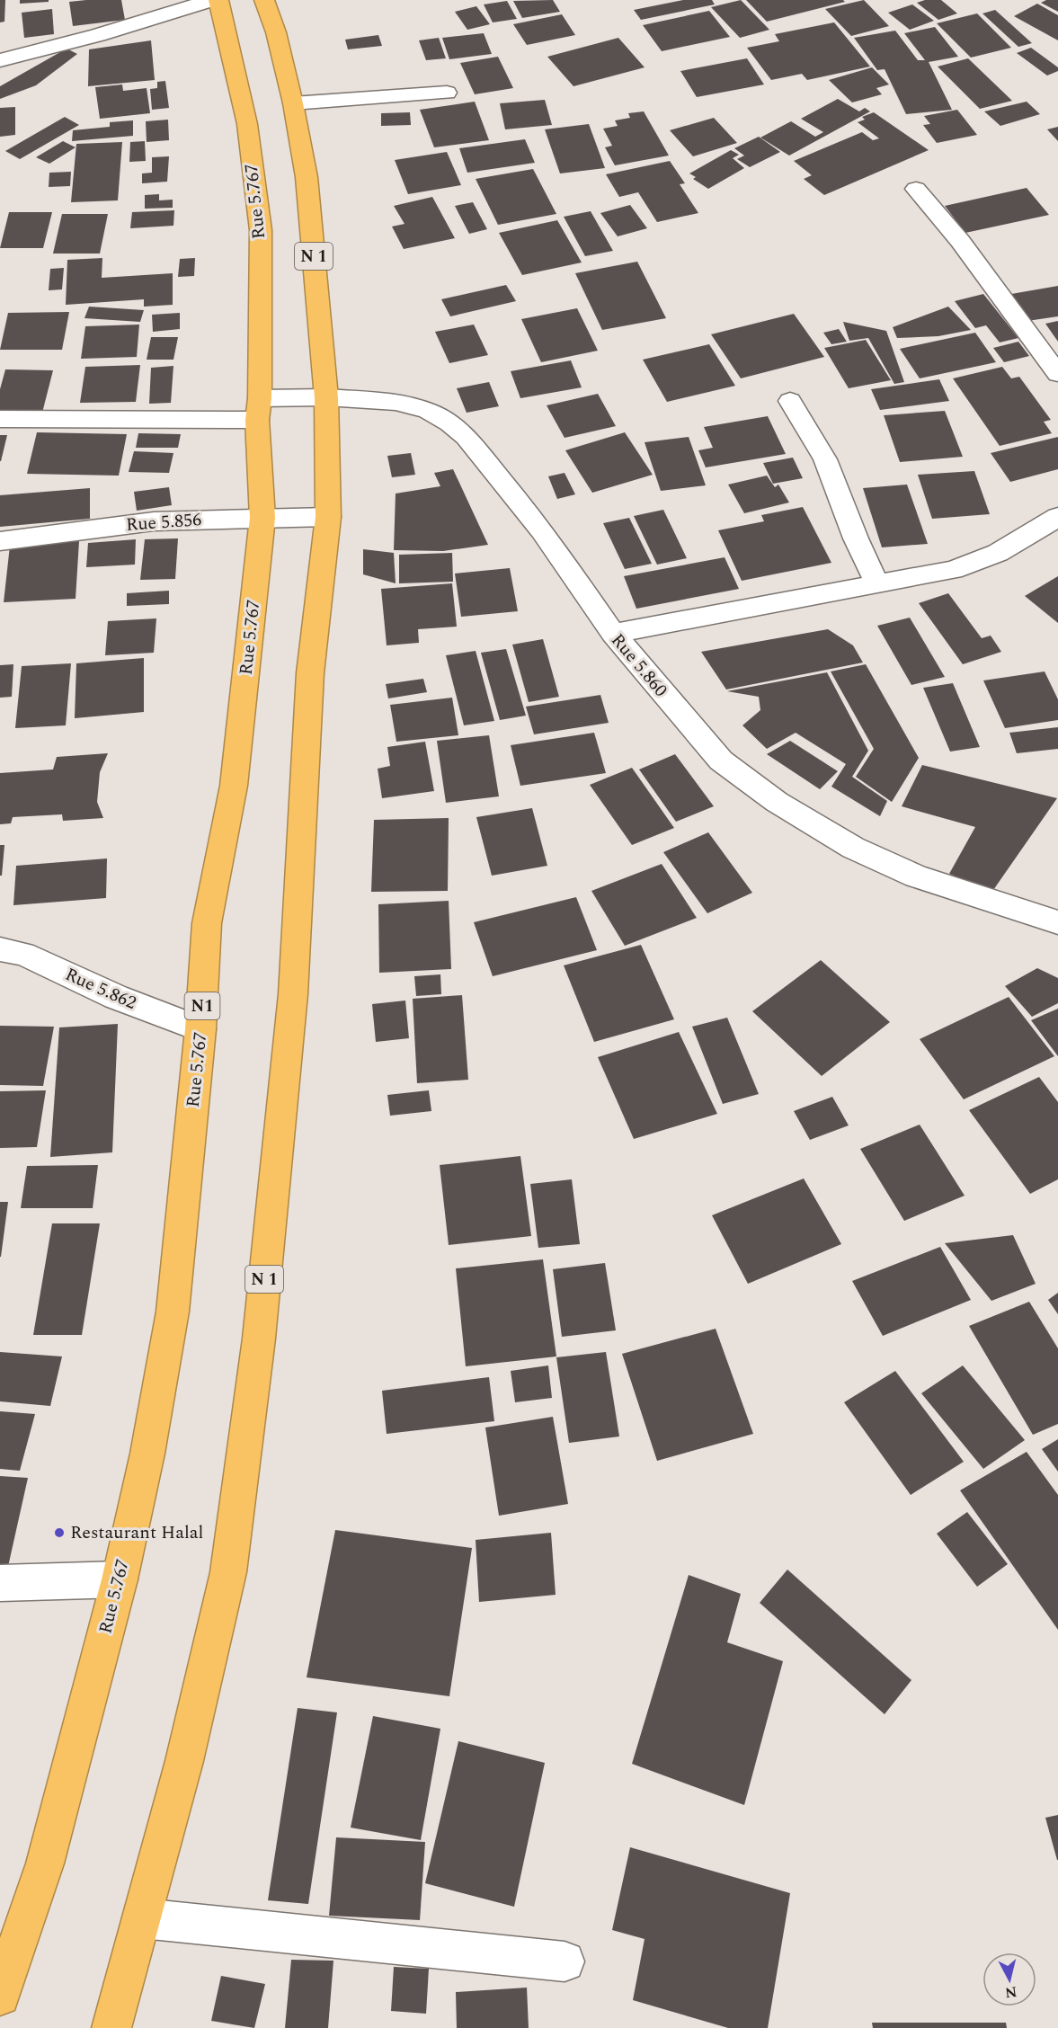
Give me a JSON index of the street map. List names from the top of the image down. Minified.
{"streets":{"highway":["Rue 5.767","N 1","N1"],"street":["Rue 5.856","Rue 5.860","Rue 5.862"]},"crossings":[["Rue 5.767","Rue 5.856"],["Rue 5.767","Rue 5.860"],["Rue 5.767","Rue 5.862"],["N 1","Rue 5.856"],["N 1","Rue 5.860"]],"places":["Restaurant Halal"],"north":"bottom"}
